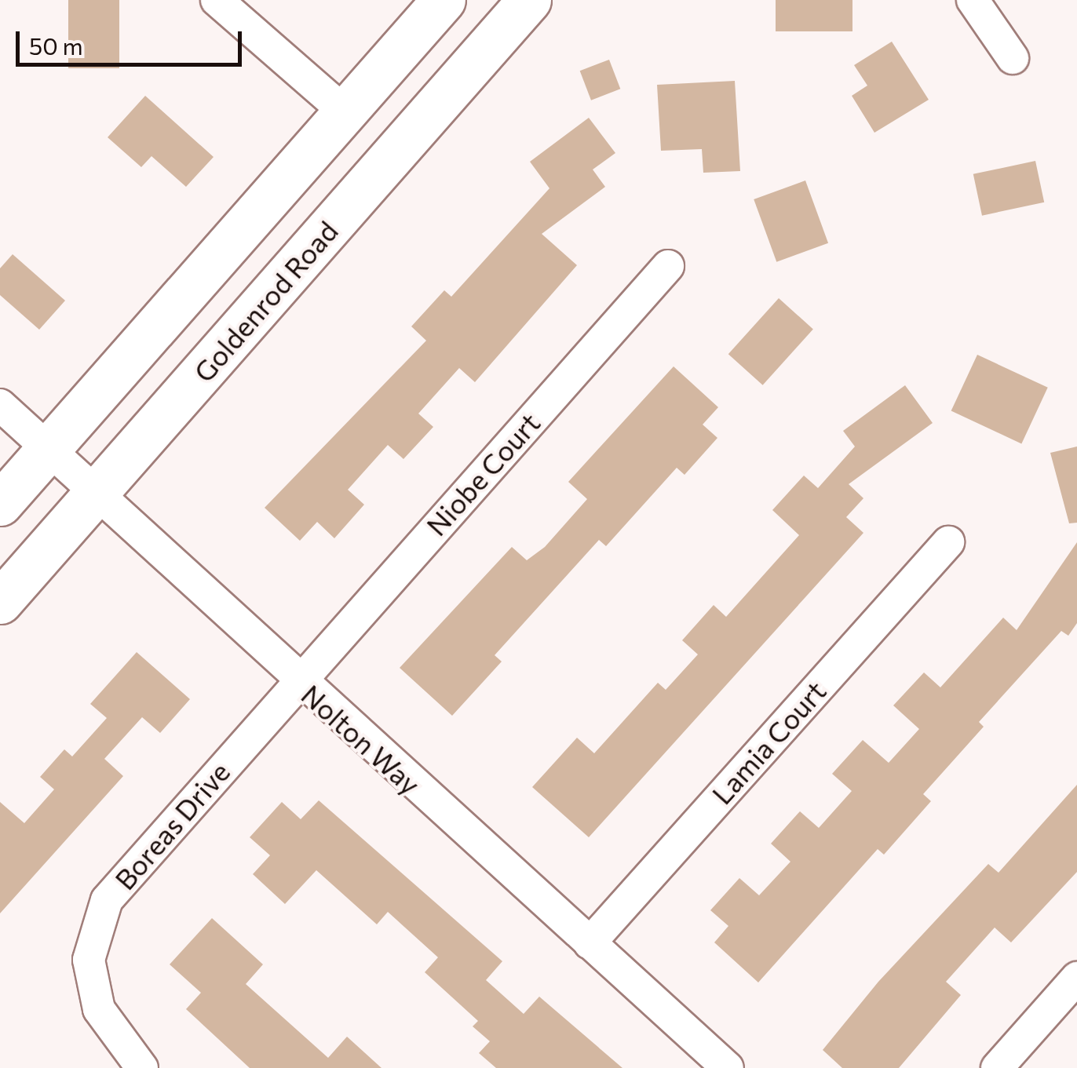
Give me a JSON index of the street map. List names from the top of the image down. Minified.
{"streets":{"main road":["Goldenrod Road"],"street":["Niobe Court","Nolton Way","Lamia Court","Boreas Drive"]},"crossings":[["Goldenrod Road","Nolton Way"],["Niobe Court","Nolton Way"],["Niobe Court","Boreas Drive"],["Nolton Way","Lamia Court"],["Nolton Way","Boreas Drive"]],"scale_bar":"50 m"}
